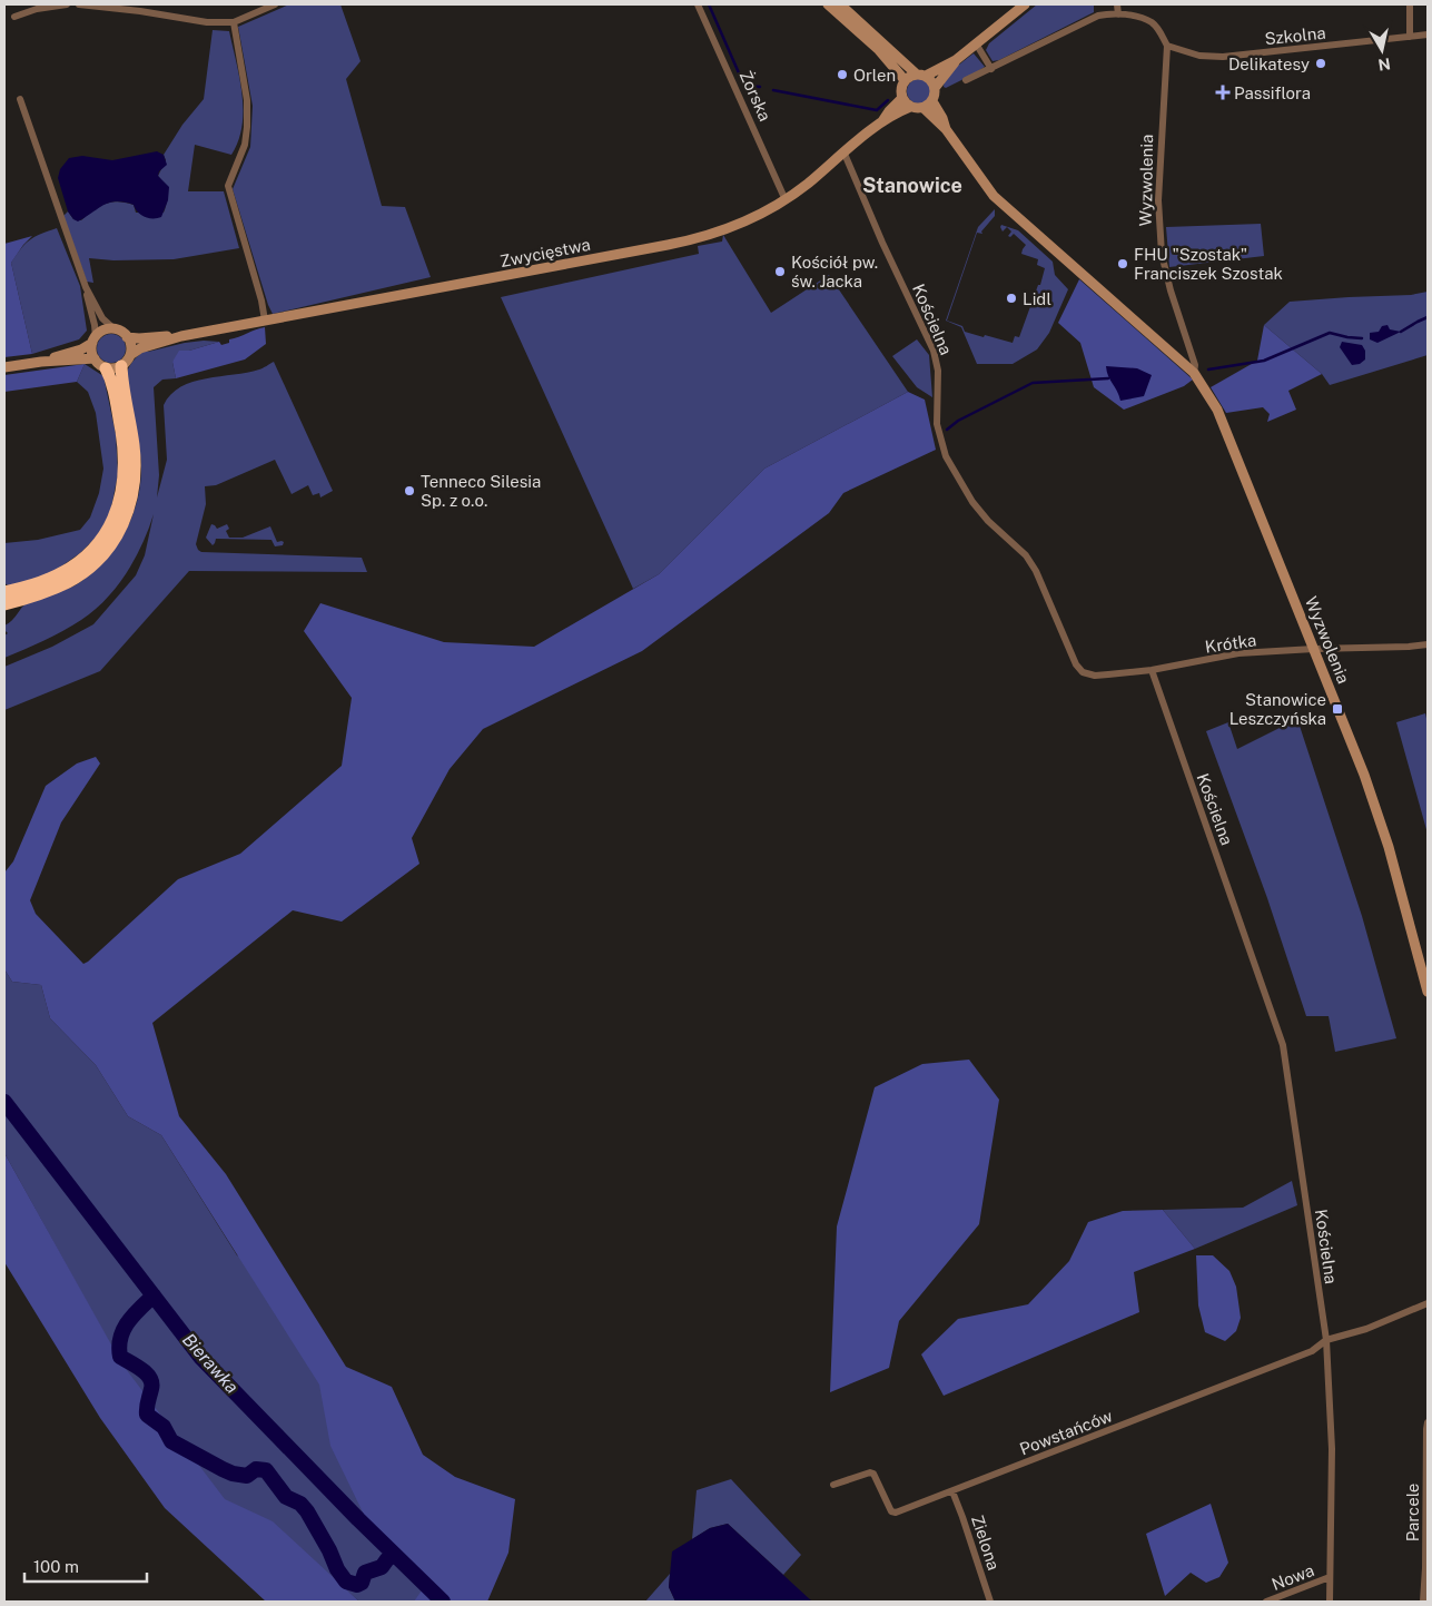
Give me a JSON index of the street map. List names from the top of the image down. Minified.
{"streets":{"main road":["Wyzwolenia","Zwycięstwa"],"street":["Szkolna","Żorska","Kościelna","Krótka","Powstańców","Parcele","Zielona","Nowa"]},"crossings":[["Szkolna","Wyzwolenia"],["Żorska","Zwycięstwa"],["Wyzwolenia","Zwycięstwa"],["Wyzwolenia","Krótka"],["Zwycięstwa","Kościelna"],["Kościelna","Krótka"],["Kościelna","Powstańców"],["Kościelna","Nowa"],["Powstańców","Zielona"]],"districts":["Stanowice"],"water":["Bierawka"],"places":{"other":["Delikatesy","Orlen","FHU \"Szostak\" Franciszek Szostak","Kościół pw. św. Jacka","Lidl","Tenneco Silesia Sp. z o.o."],"health":["Passiflora"],"transit":["Stanowice Leszczyńska"]},"scale_bar":"100 m","north":"bottom"}
